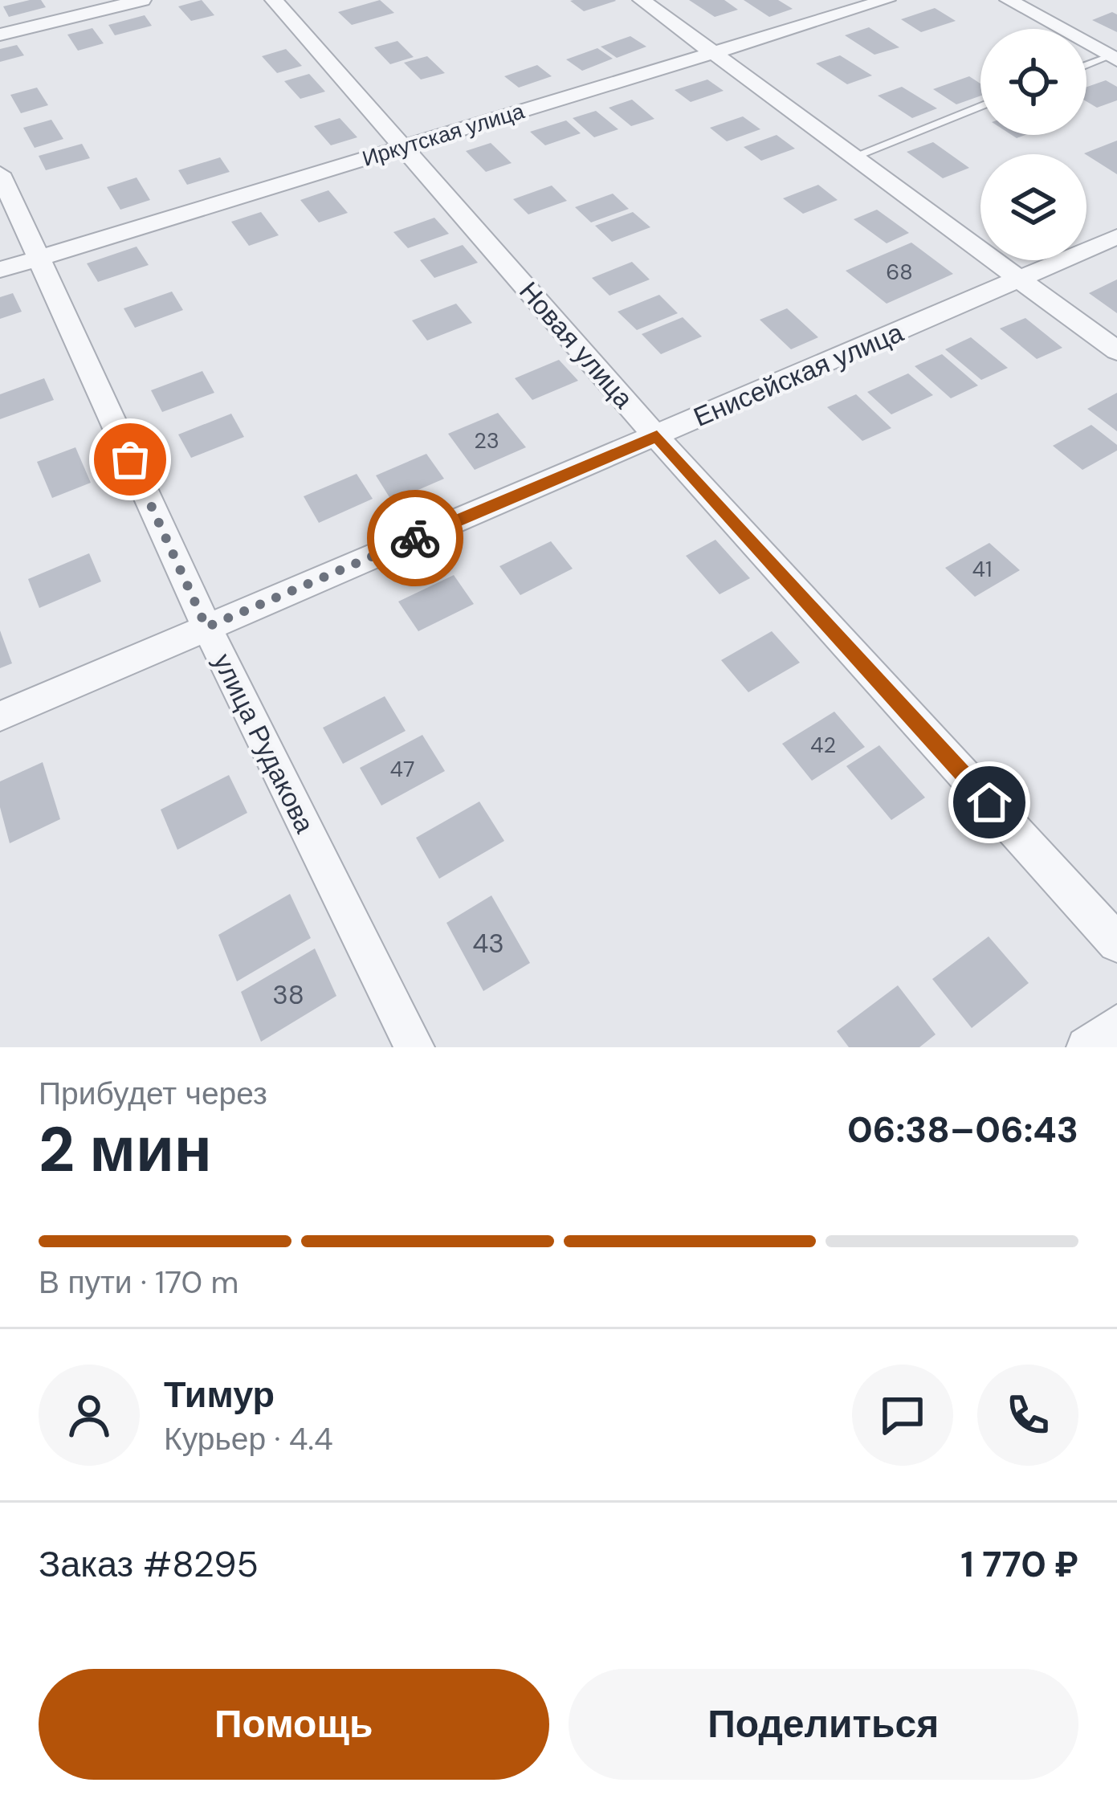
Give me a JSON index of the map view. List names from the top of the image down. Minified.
{"streets":{"street":["Иркутская улица","Новая улица","Енисейская улица","улица Рудакова"]},"crossings":[["Иркутская улица","Новая улица"],["Иркутская улица","улица Рудакова"],["Новая улица","Енисейская улица"],["Енисейская улица","улица Рудакова"]],"house_numbers":["68","23","41","42","47","43","38"],"page":{"heading":["2 мин","Прибудет через","06:38–06:43"],"panel":["Тимур","Курьер · 4.4","Заказ #8295","1 770 ₽"],"bar":"В пути · 170 m","buttons":["Помощь","Поделиться"]}}
